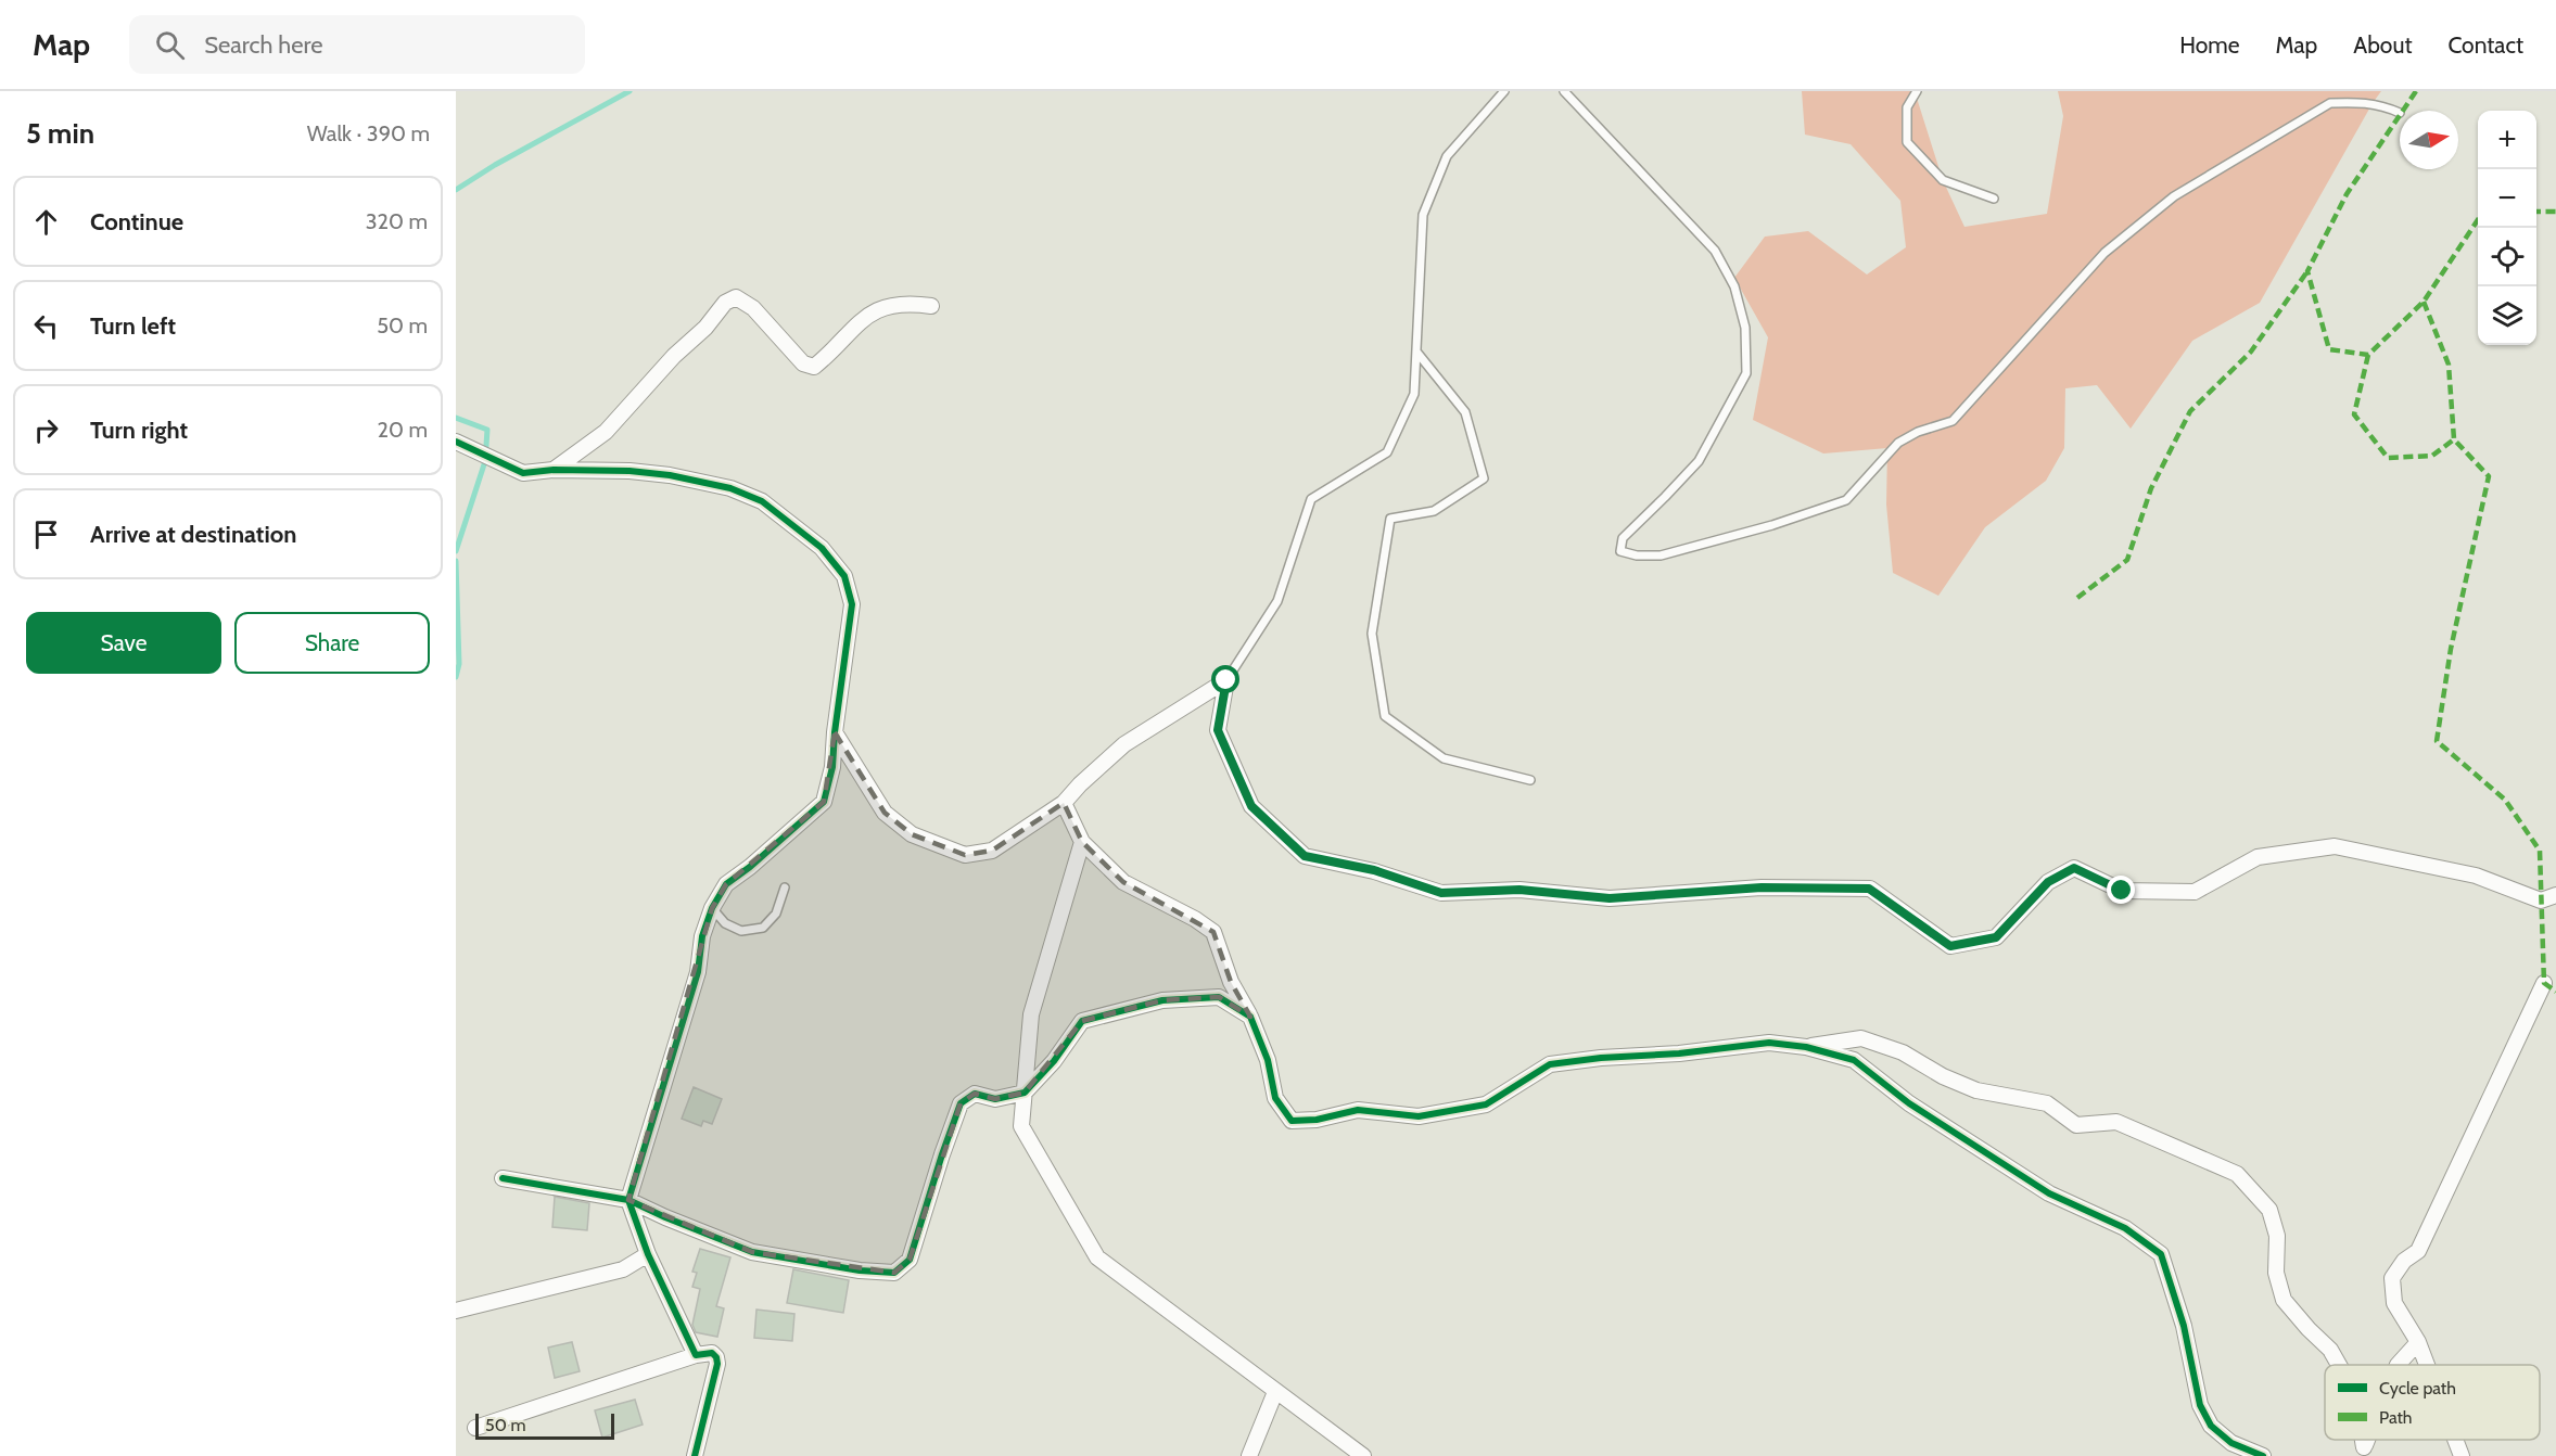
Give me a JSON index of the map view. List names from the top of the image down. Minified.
{"legend":["Cycle path","Path"],"scale_bar":"50 m","north":"right","page":{"header":"Map","search":"Search here","nav":["Home","Map","About","Contact"],"heading":["5 min","Walk · 390 m"],"map_buttons":["+","−"],"list":[["Continue","320 m"],["Turn left","50 m"],["Turn right","20 m"],"Arrive at destination"],"buttons":["Save","Share"],"scale":"50 m"}}
